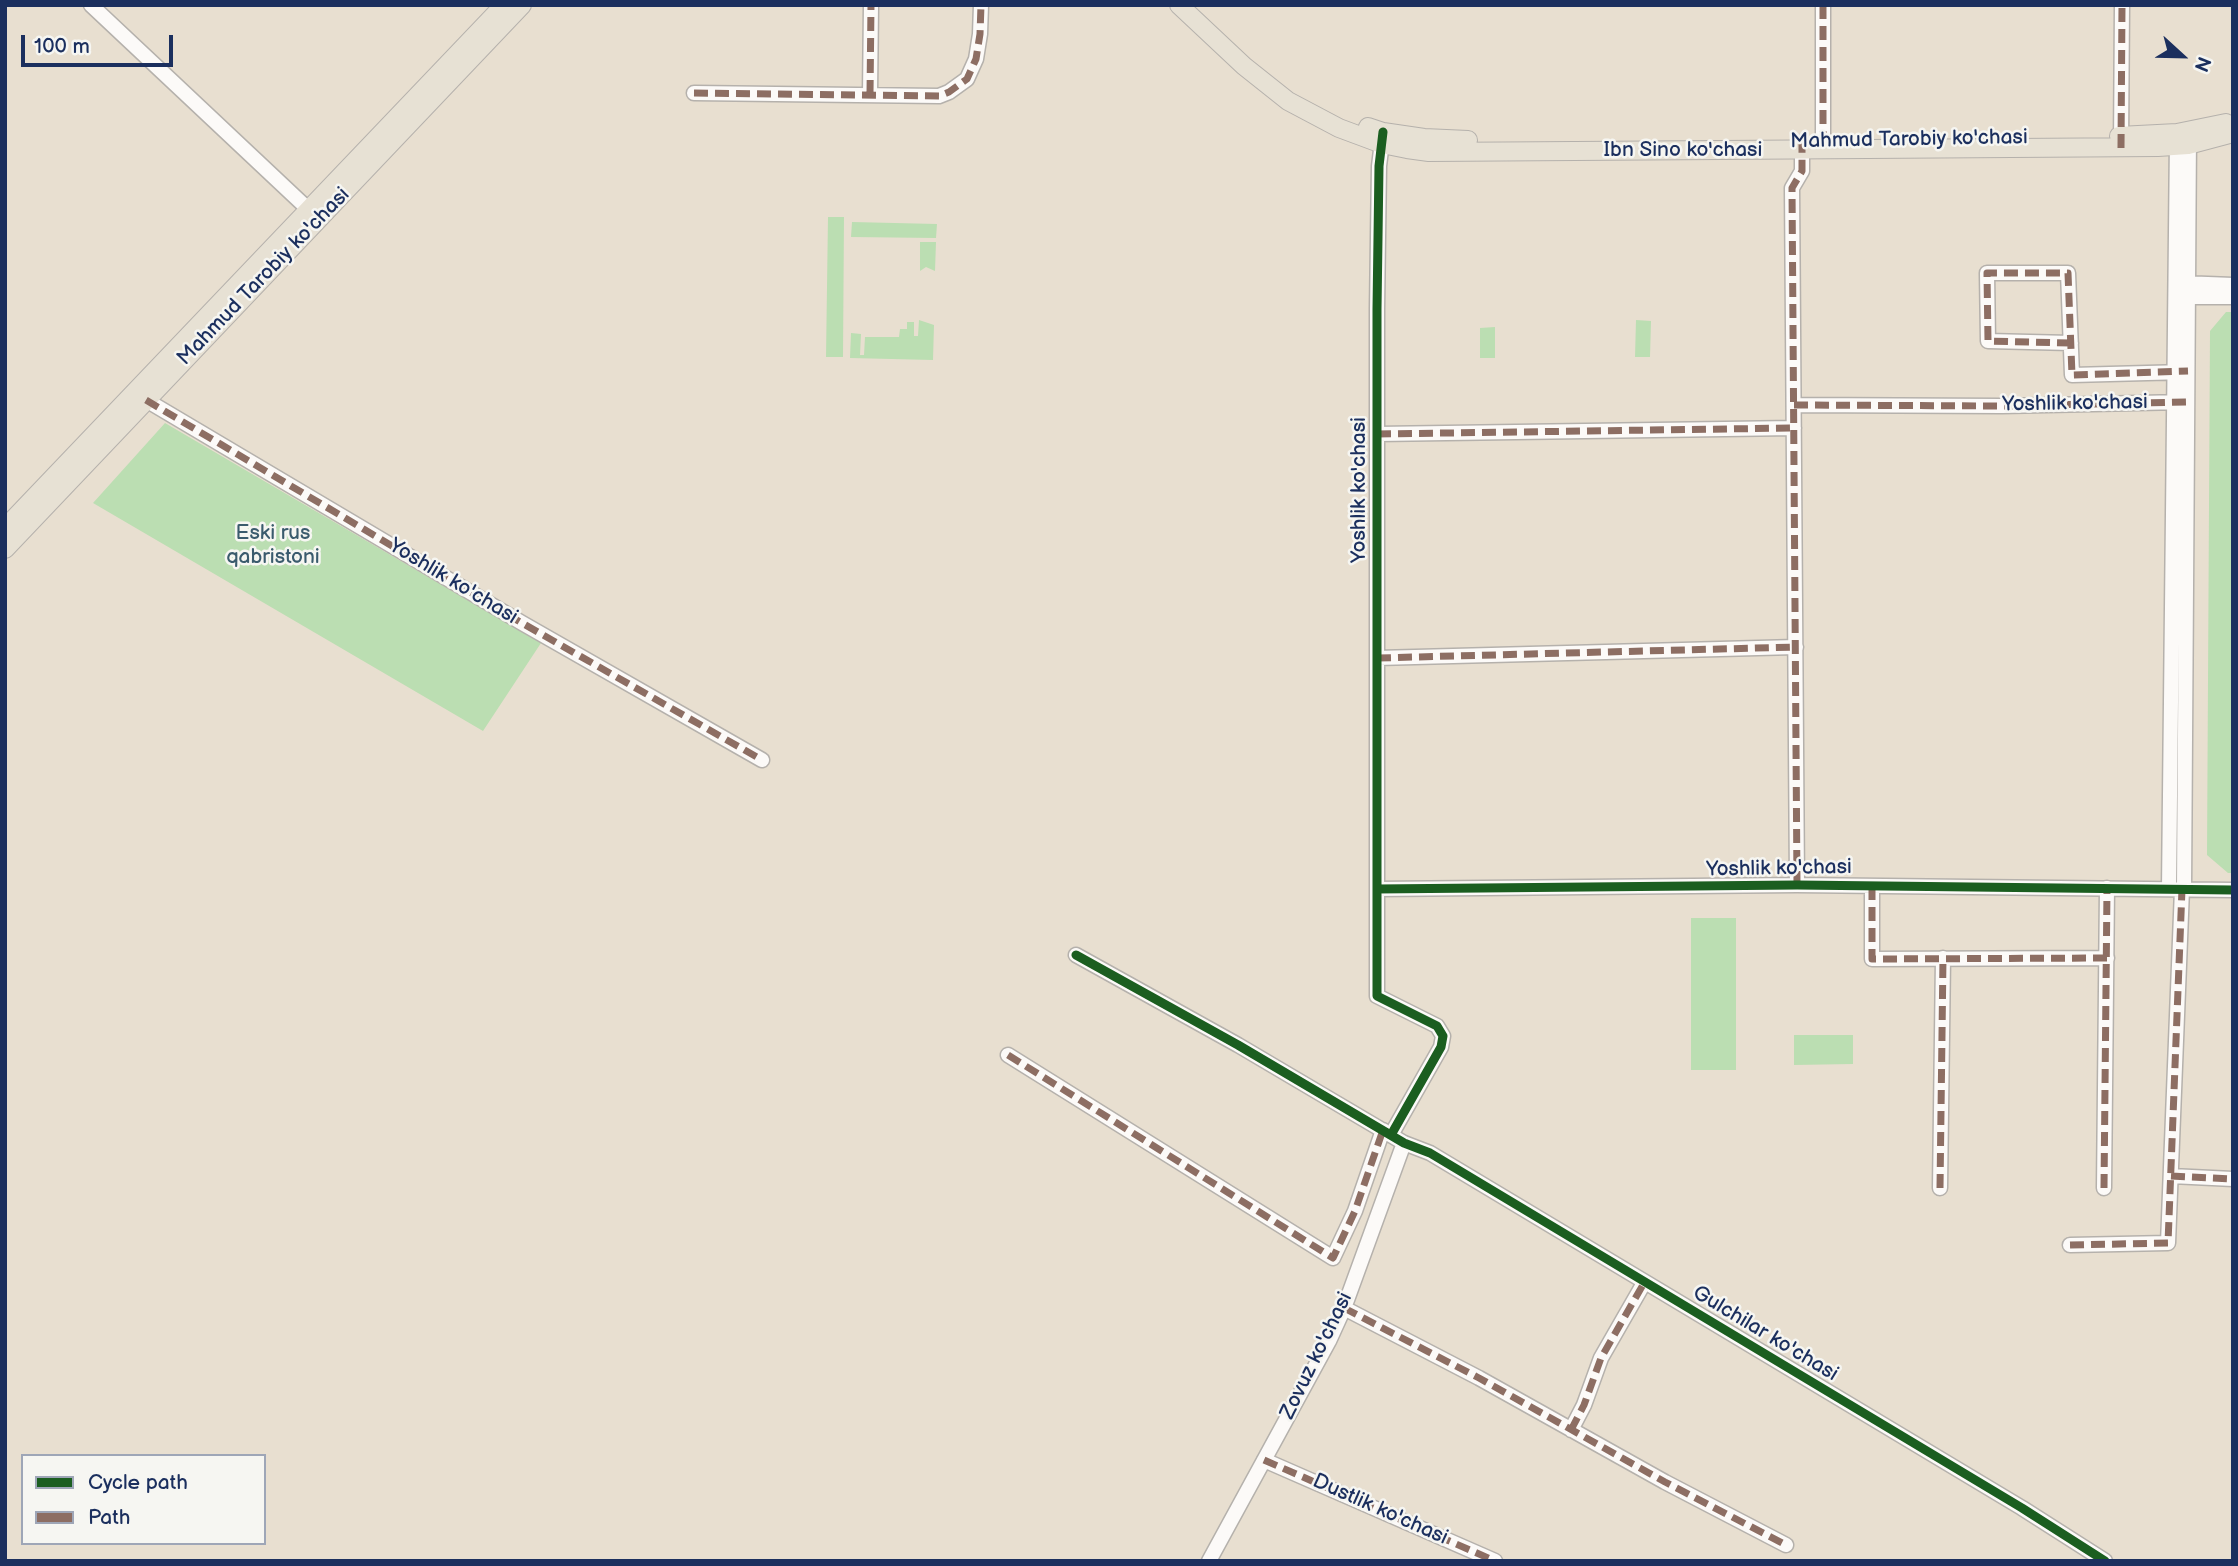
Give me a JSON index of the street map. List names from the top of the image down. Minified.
{"streets":{"main road":["Mahmud Tarobiy ko'chasi"],"street":["Yoshlik ko'chasi","Gulchilar ko'chasi","Zovuz ko'chasi","Dustlik ko'chasi"]},"crossings":[["Mahmud Tarobiy ko'chasi","Yoshlik ko'chasi"],["Yoshlik ko'chasi","Gulchilar ko'chasi"],["Gulchilar ko'chasi","Zovuz ko'chasi"],["Zovuz ko'chasi","Dustlik ko'chasi"]],"parks":["Eski rus qabristoni"],"legend":["Cycle path","Path"],"scale_bar":"100 m","north":"right"}
